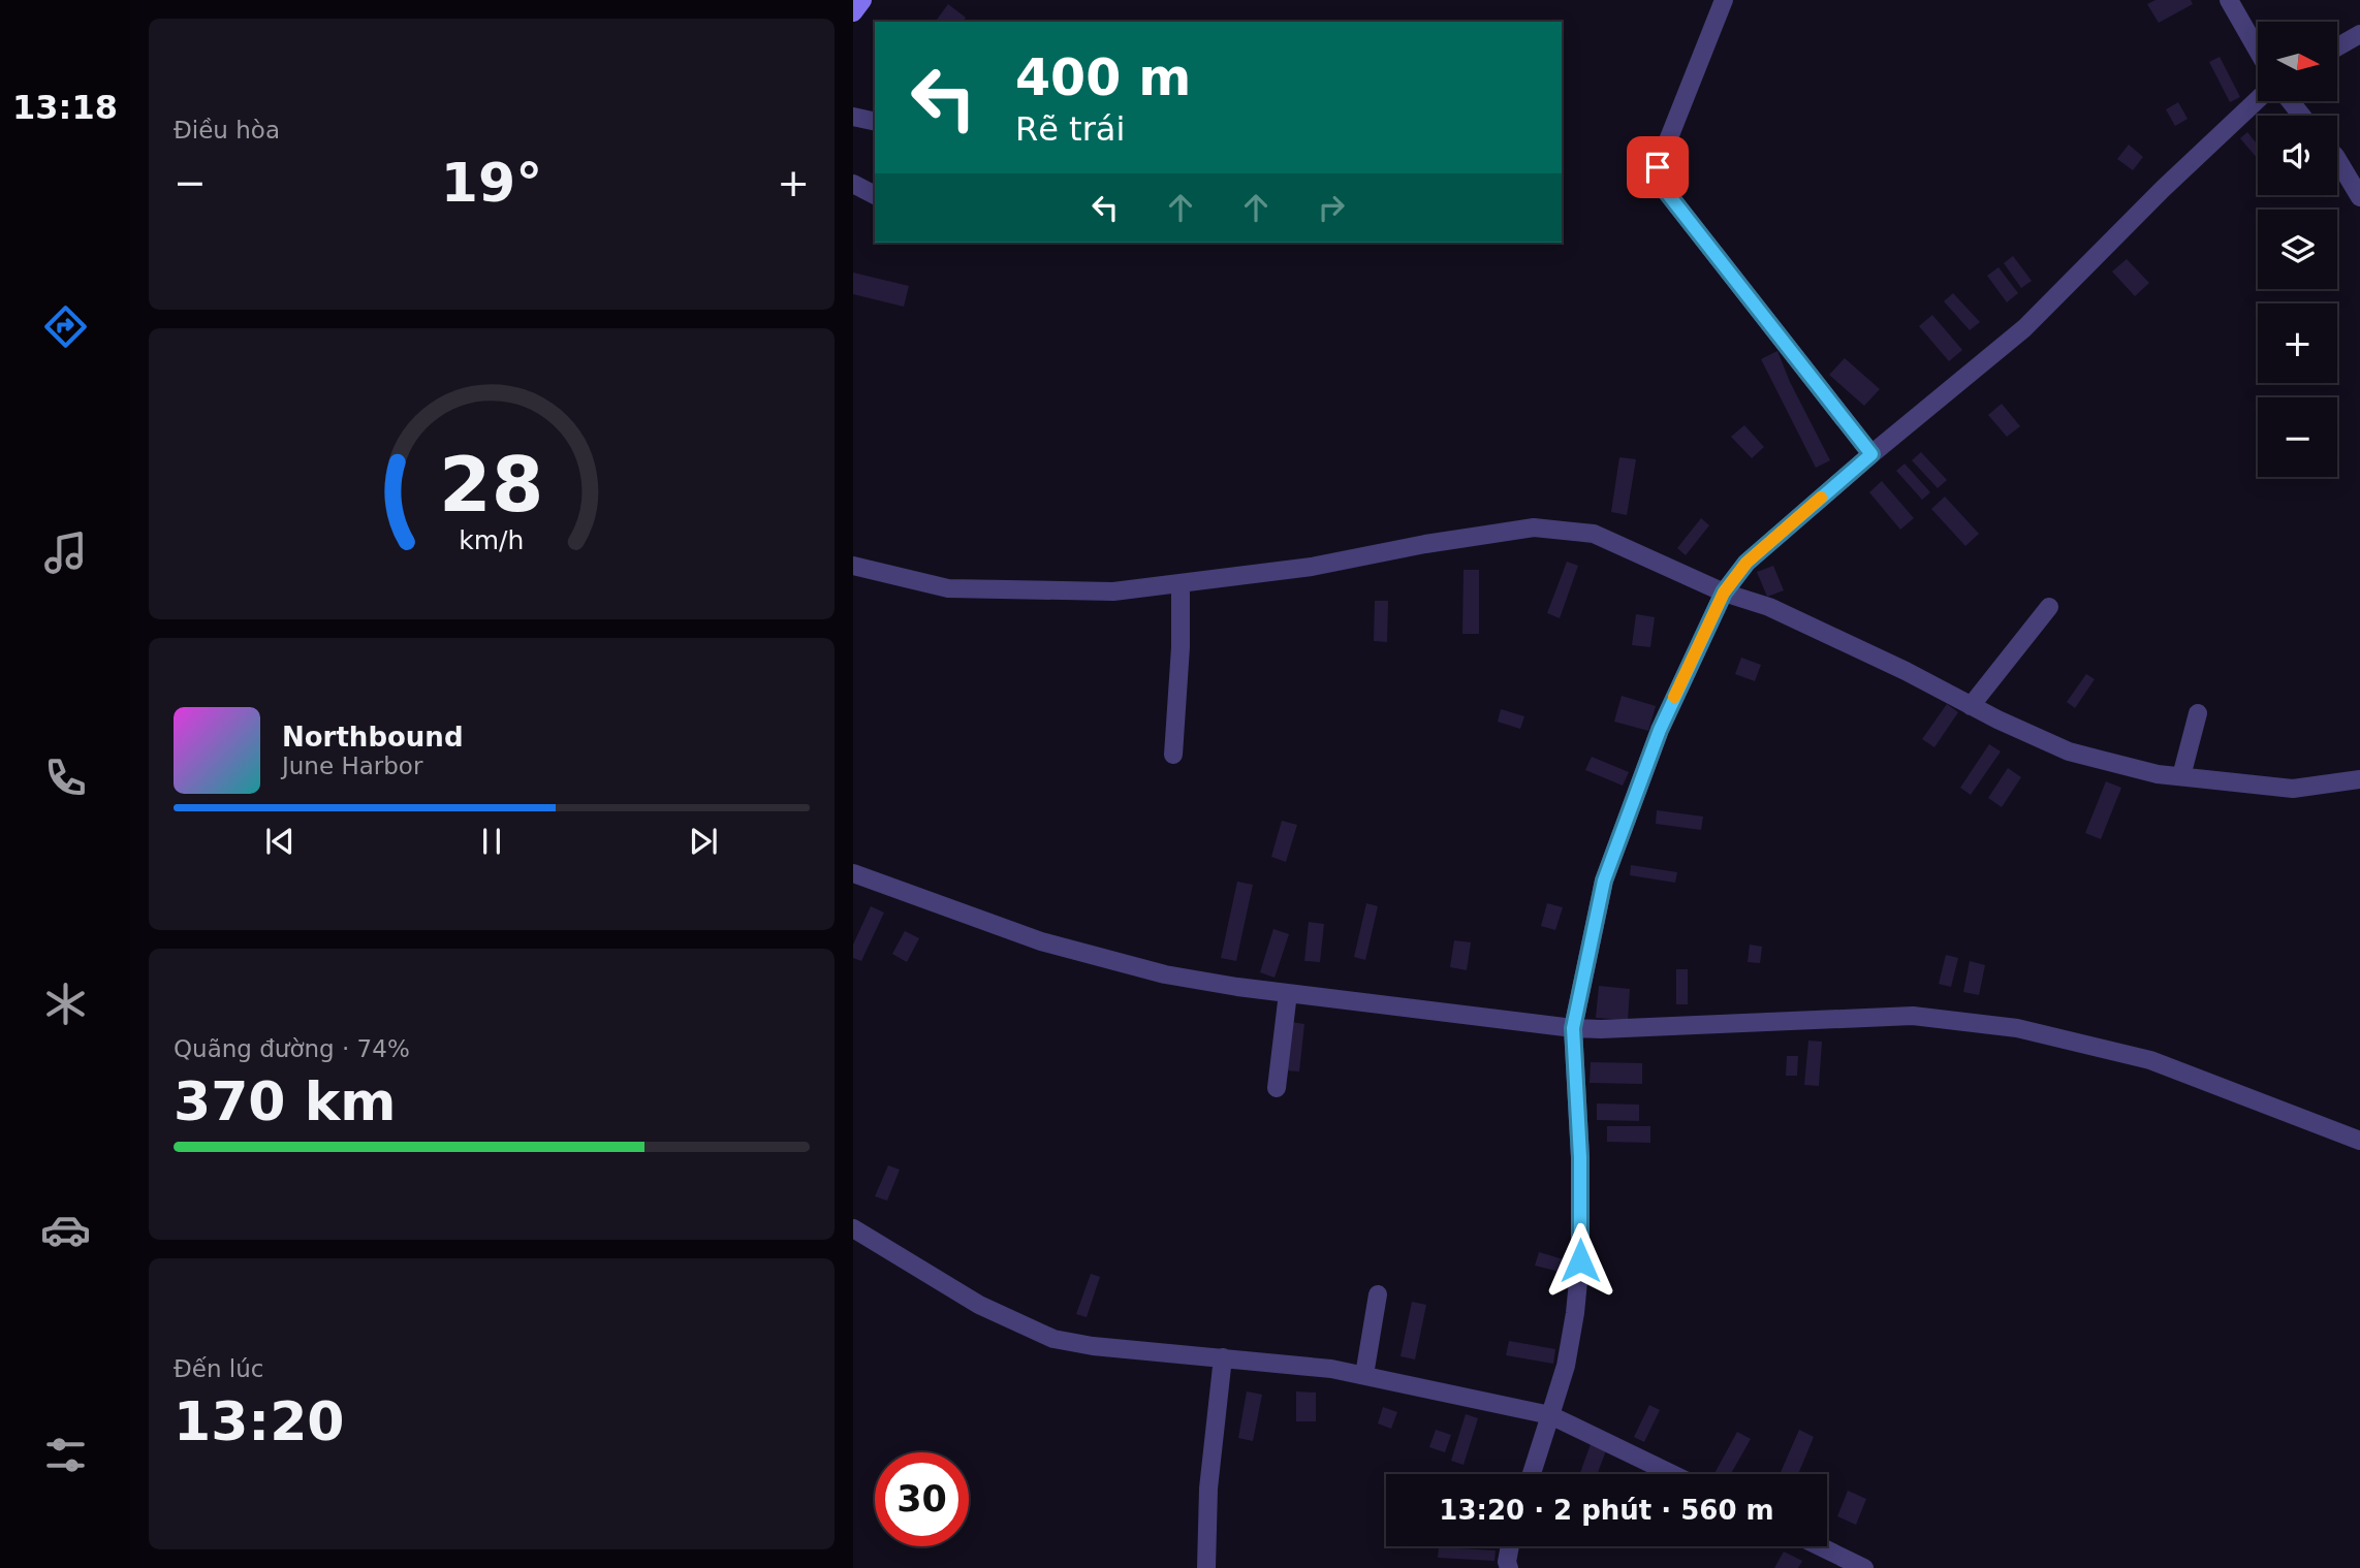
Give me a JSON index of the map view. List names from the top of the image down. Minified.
{"north":"right","page":{"tabs":"13:18","tile":["Điều hòa",["Quãng đường · 74%","370 km"],["Đến lúc","13:20"]],"map_buttons":["+","−"],"turn":["400 m","Rẽ trái"],"heat":["−","19°","+"],"song":["Northbound","June Harbor"],"limit":"30","trip":"13:20 · 2 phút · 560 m","gauge":["28","km/h"]}}
